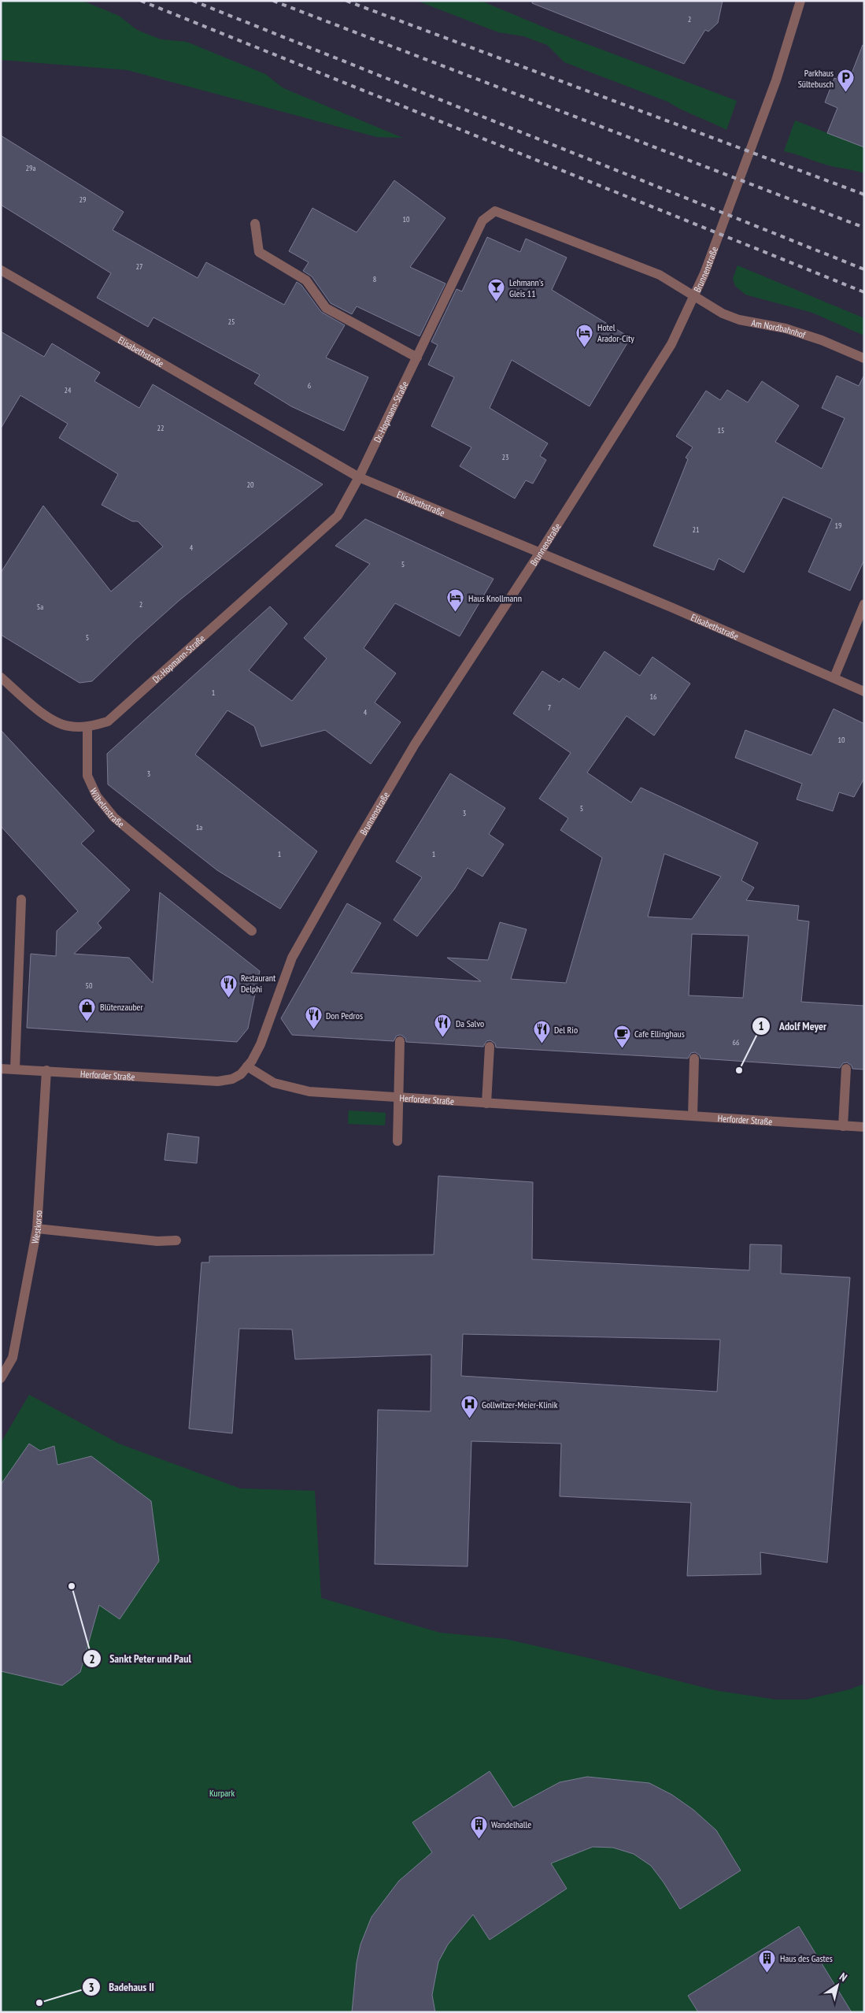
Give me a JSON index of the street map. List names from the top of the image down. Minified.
{"streets":{"street":["Brunnenstraße","Am Nordbahnhof","Elisabethstraße","Dr.-Hopmann-Straße","Wilhelmstraße","Herforder Straße","Westkorso"]},"crossings":[["Brunnenstraße","Am Nordbahnhof"],["Brunnenstraße","Elisabethstraße"],["Brunnenstraße","Dr.-Hopmann-Straße"],["Brunnenstraße","Herforder Straße"],["Am Nordbahnhof","Dr.-Hopmann-Straße"],["Elisabethstraße","Dr.-Hopmann-Straße"],["Dr.-Hopmann-Straße","Wilhelmstraße"],["Herforder Straße","Westkorso"]],"parks":["Kurpark"],"places":{"parking":["Parkhaus Sültebusch"],"bar":["Lehmann's Gleis 11"],"hotel":["Hotel Arador-City","Haus Knollmann"],"restaurant":["Restaurant Delphi","Don Pedros","Da Salvo","Del Rio"],"shop":["Blütenzauber"],"cafe":["Cafe Ellinghaus"],"other":["Adolf Meyer","Sankt Peter und Paul","Badehaus II"],"hospital":["Gollwitzer-Meier-Klinik"],"building":["Wandelhalle","Haus des Gastes"]},"house_numbers":["2","29a","29","10","27","8","25","6","24","22","15","23","20","19","21","4","5","2","5a","5","1","16","7","4","10","3","5","3","1a","1","1","50","66"],"north":"top right"}
